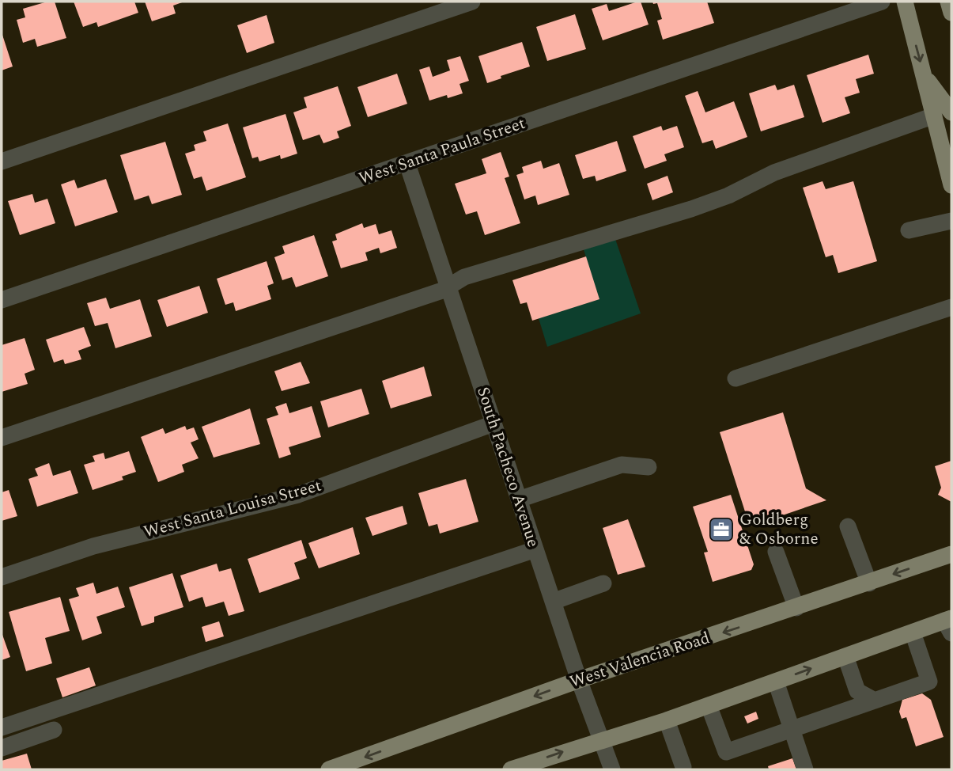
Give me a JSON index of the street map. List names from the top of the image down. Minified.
{"streets":{"main road":["West Valencia Road"],"street":["West Santa Paula Street","South Pacheco Avenue","West Santa Louisa Street"]},"crossings":[["West Santa Paula Street","South Pacheco Avenue"],["South Pacheco Avenue","West Santa Louisa Street"],["South Pacheco Avenue","West Valencia Road"]],"places":{"office":["Goldberg & Osborne"]}}
